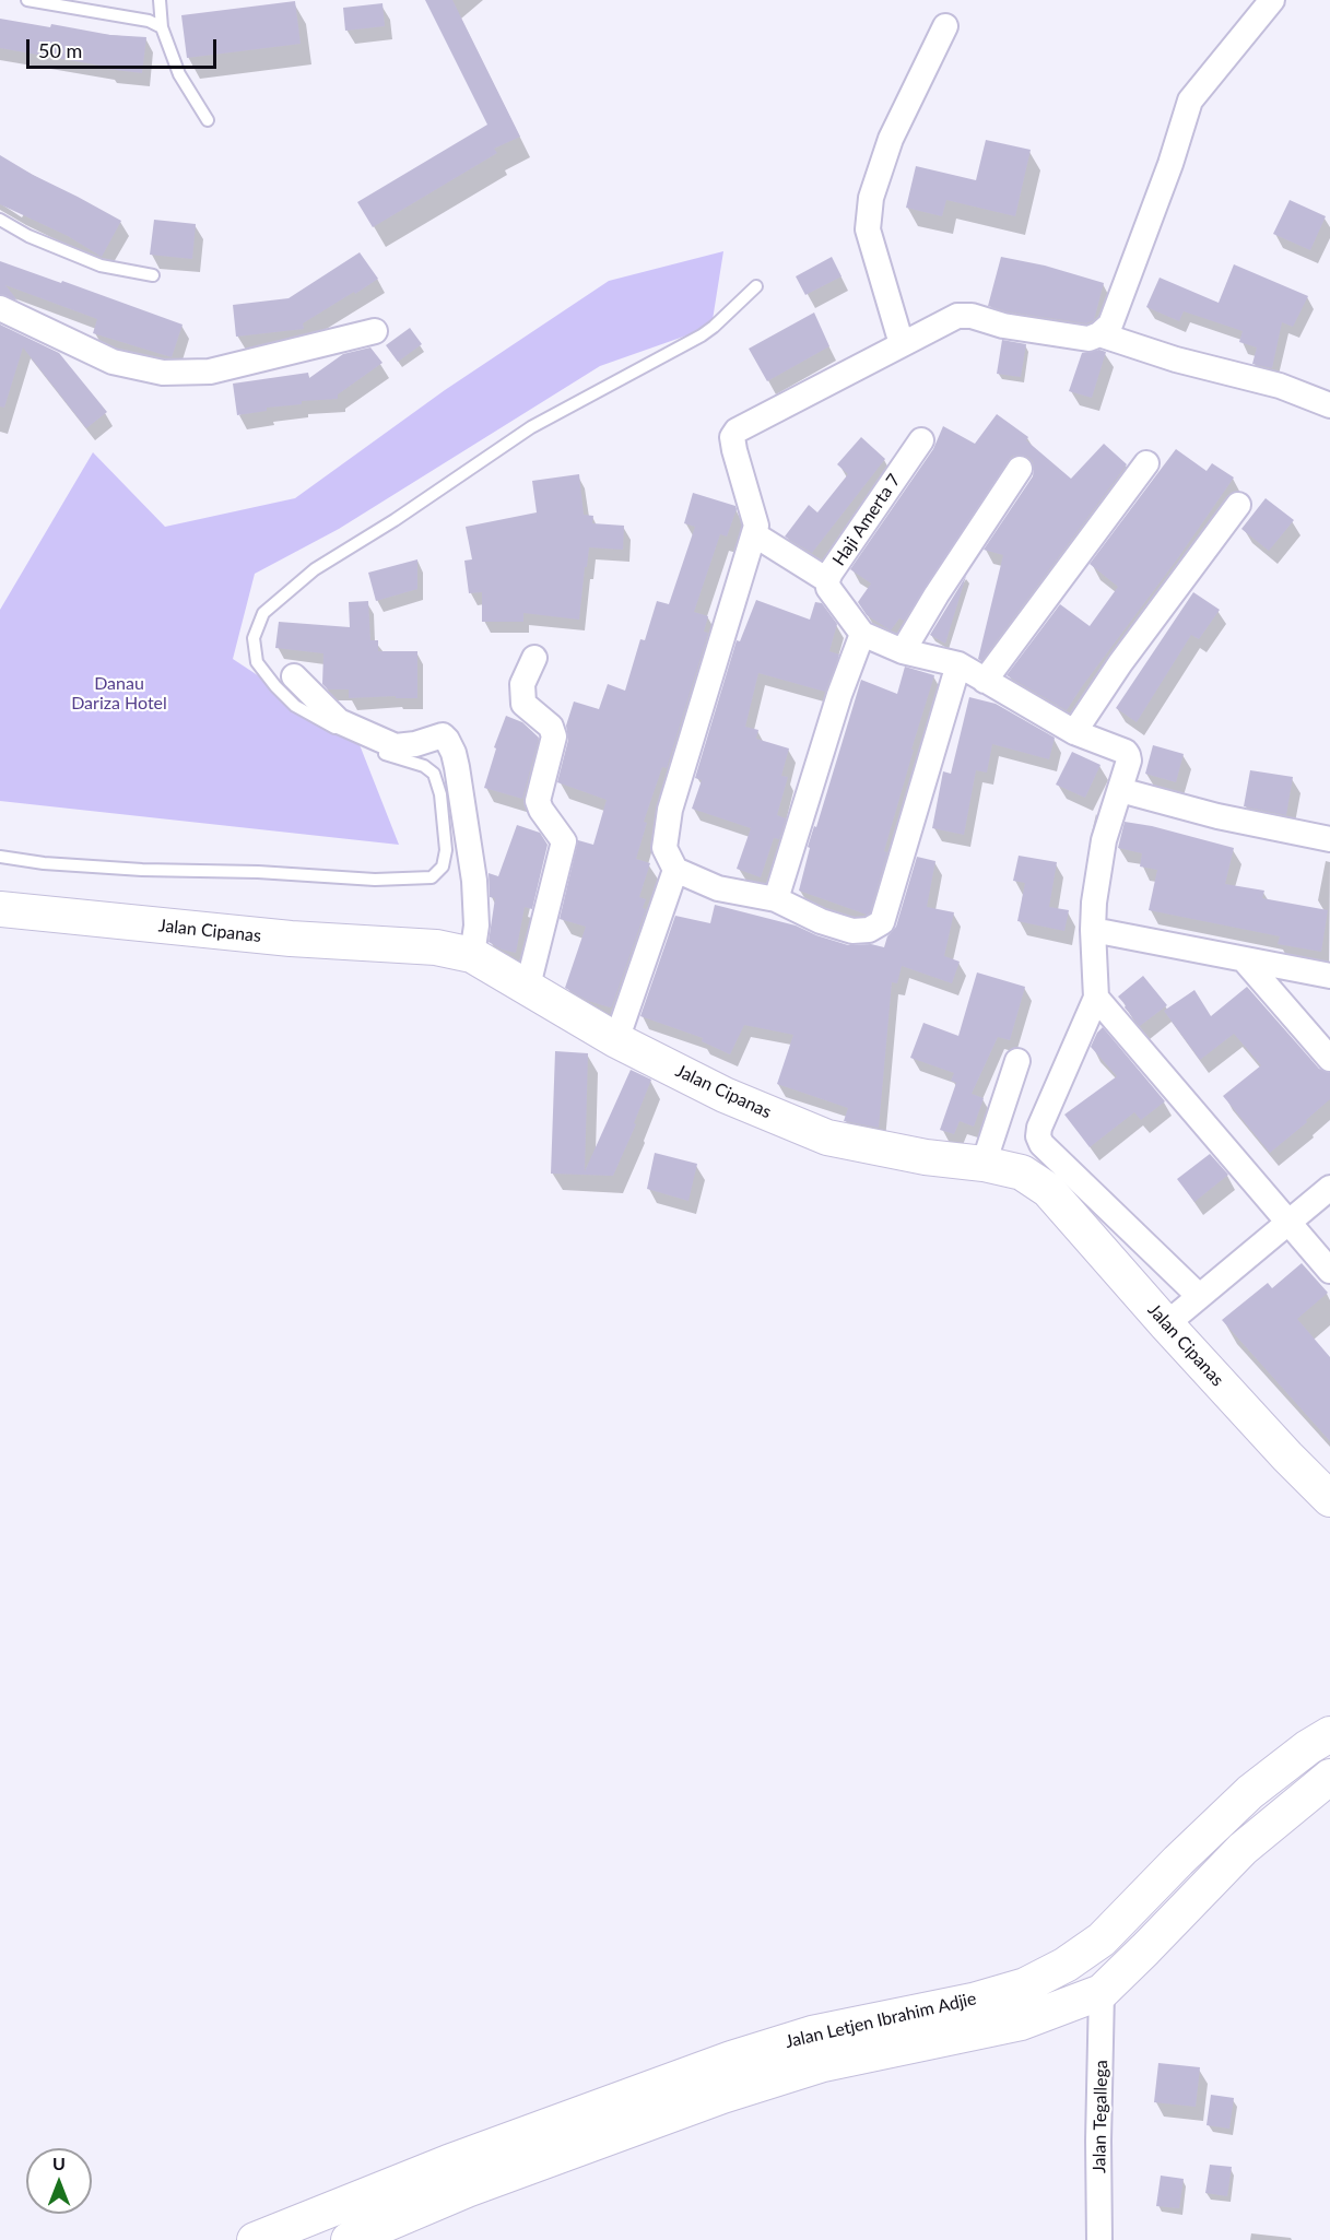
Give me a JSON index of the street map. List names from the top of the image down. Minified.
{"streets":{"street":["Haji Amerta 7","Jalan Cipanas","Jalan Letjen Ibrahim Adjie","Jalan Tegallega"]},"crossings":[["Jalan Letjen Ibrahim Adjie","Jalan Tegallega"]],"parks":["Danau Dariza Hotel"],"scale_bar":"50 m","north":"top"}
